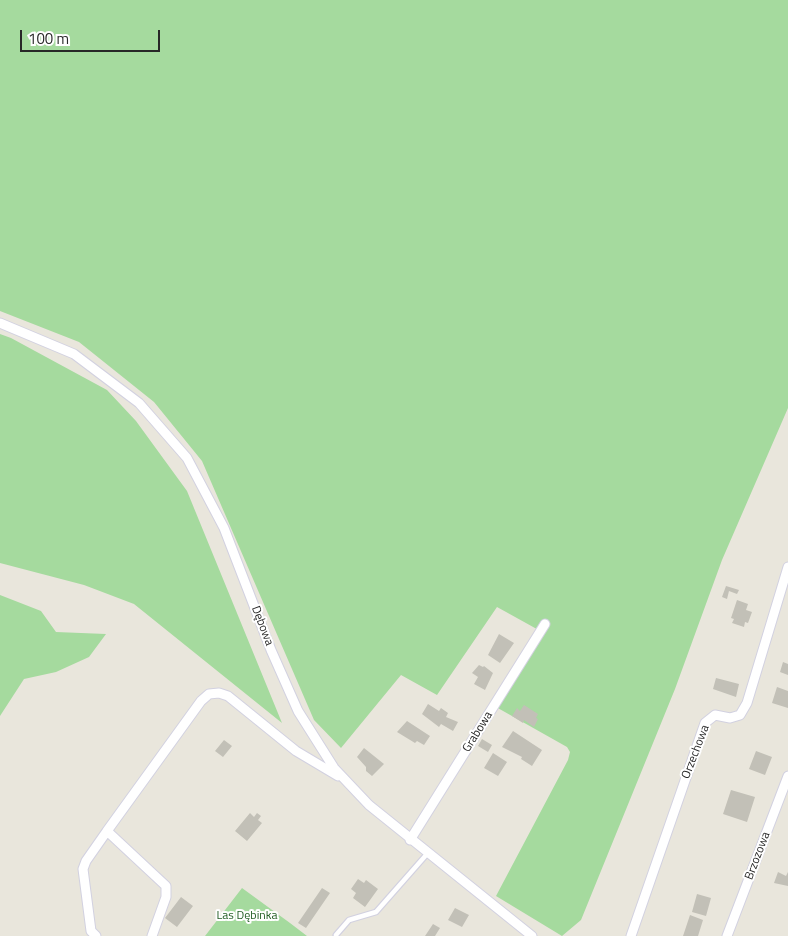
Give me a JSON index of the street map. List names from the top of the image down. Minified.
{"streets":{"street":["Dębowa","Grabowa","Orzechowa","Brzozowa"]},"crossings":[["Dębowa","Grabowa"]],"parks":["Las Dębinka"],"scale_bar":"100 m"}
